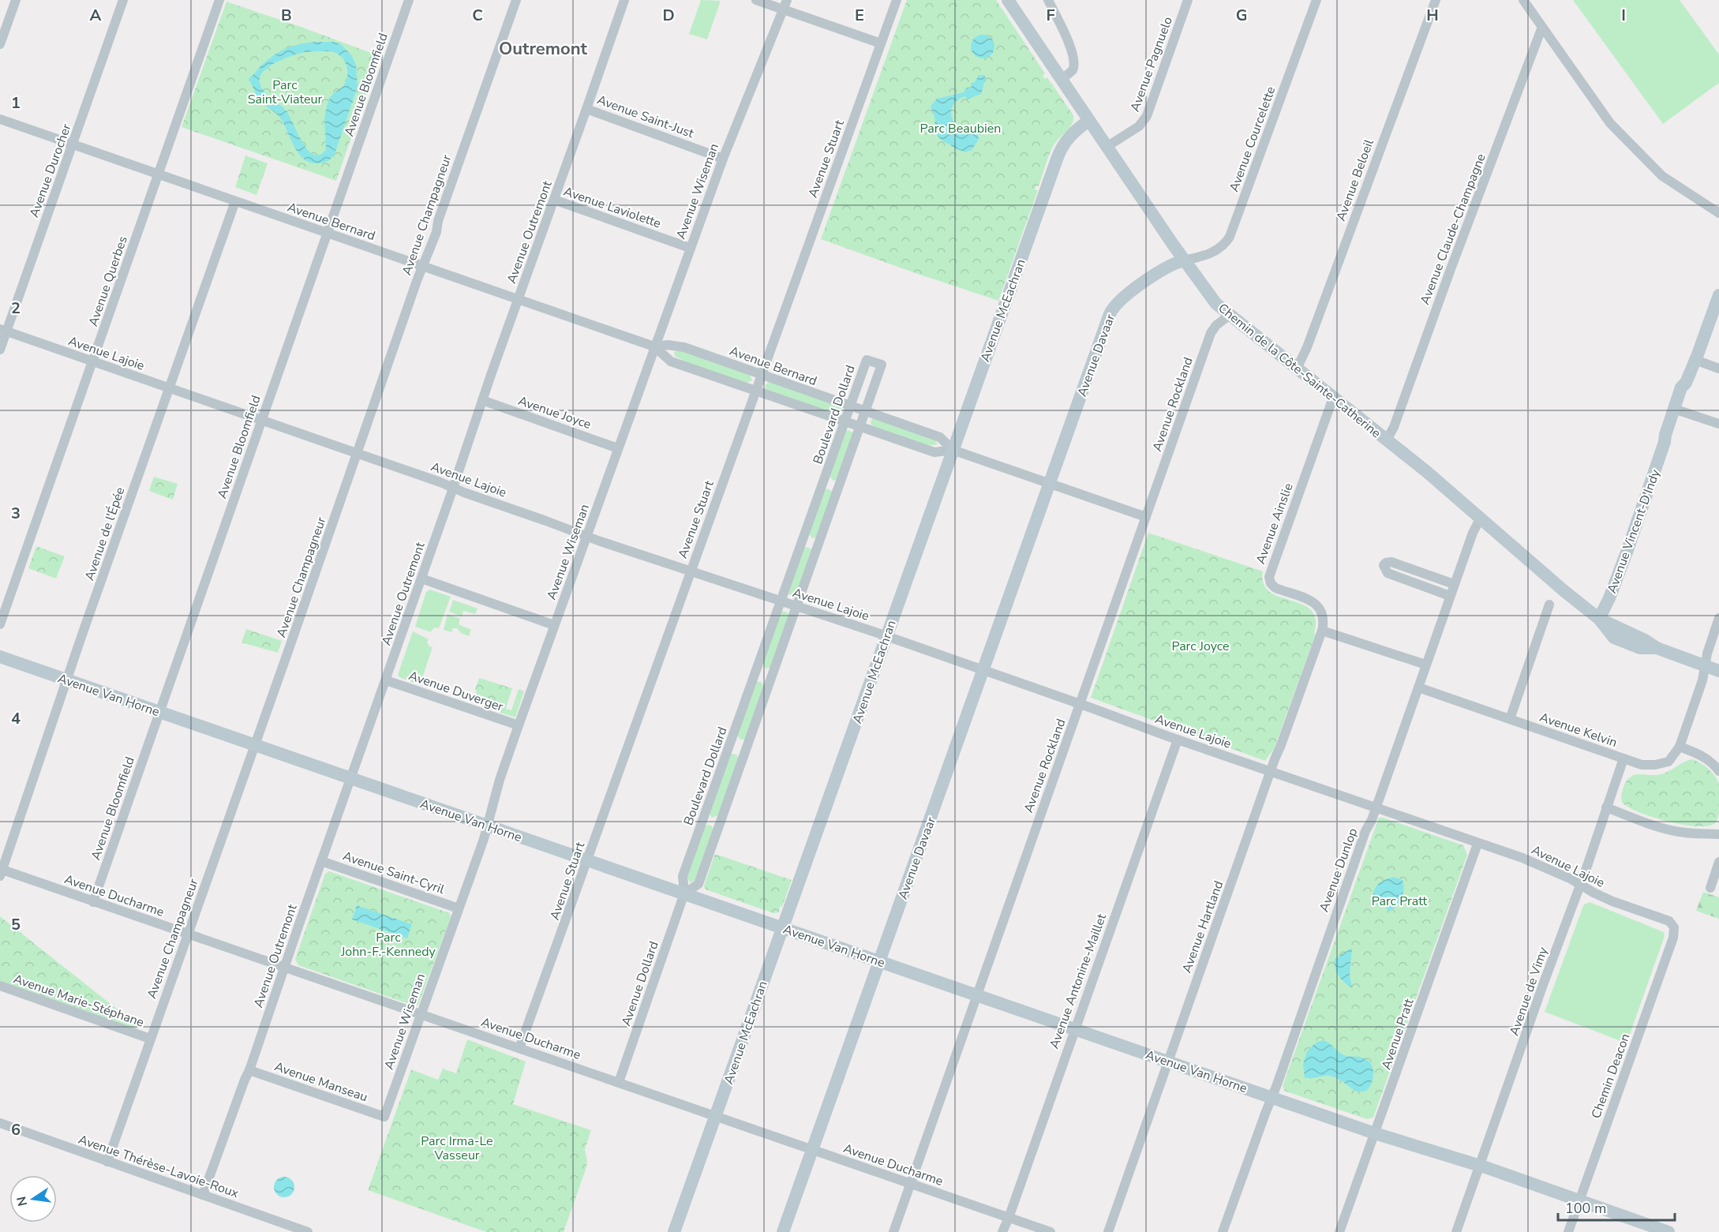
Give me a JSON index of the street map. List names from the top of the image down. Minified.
{"streets":{"main road":["Avenue McEachran","Avenue Davaar","Chemin de la Côte-Sainte-Catherine","Avenue Vincent-D'Indy","Avenue Van Horne"],"street":["Avenue Pagnuelo","Avenue Bloomfield","Avenue Saint-Just","Avenue Courcelette","Avenue Stuart","Avenue Durocher","Avenue Beloeil","Avenue Wiseman","Avenue Laviolette","Avenue Champagneur","Avenue Bernard","Avenue Claude-Champagne","Avenue Outremont","Avenue Querbes","Avenue Lajoie","Avenue Rockland","Avenue Joyce","Boulevard Dollard","Avenue Ainslie","Avenue de l'Épée","Avenue Duverger","Avenue Kelvin","Avenue Dunlop","Avenue Saint-Cyril","Avenue Ducharme","Avenue Hartland","Avenue Antonine-Maillet","Avenue Dollard","Avenue de Vimy","Avenue Marie-Stéphane","Avenue Pratt","Chemin Deacon","Avenue Manseau","Avenue Thérèse-Lavoie-Roux"]},"crossings":[["Avenue Pagnuelo","Chemin de la Côte-Sainte-Catherine"],["Avenue Bloomfield","Avenue Bernard"],["Avenue Bloomfield","Avenue Lajoie"],["Avenue Bloomfield","Avenue Van Horne"],["Avenue Bloomfield","Avenue Ducharme"],["Avenue Saint-Just","Avenue Wiseman"],["Avenue Saint-Just","Avenue Outremont"],["Avenue Courcelette","Avenue Davaar"],["Avenue Courcelette","Chemin de la Côte-Sainte-Catherine"],["Avenue Stuart","Avenue Bernard"],["Avenue Stuart","Avenue Lajoie"],["Avenue Stuart","Avenue Van Horne"],["Avenue Stuart","Avenue Ducharme"],["Avenue Durocher","Avenue Bernard"],["Avenue Durocher","Avenue Lajoie"],["Avenue Beloeil","Chemin de la Côte-Sainte-Catherine"],["Avenue Wiseman","Avenue Laviolette"],["Avenue Wiseman","Avenue Bernard"],["Avenue Wiseman","Avenue Lajoie"],["Avenue Wiseman","Avenue Joyce"],["Avenue Wiseman","Avenue Duverger"],["Avenue Wiseman","Avenue Van Horne"],["Avenue Wiseman","Avenue Saint-Cyril"],["Avenue Wiseman","Avenue Ducharme"],["Avenue Wiseman","Avenue Manseau"],["Avenue Laviolette","Avenue Outremont"],["Avenue Champagneur","Avenue Bernard"],["Avenue Champagneur","Avenue Lajoie"],["Avenue Champagneur","Avenue Van Horne"],["Avenue Champagneur","Avenue Ducharme"],["Avenue Champagneur","Avenue Marie-Stéphane"],["Avenue Champagneur","Avenue Thérèse-Lavoie-Roux"],["Avenue Bernard","Avenue Outremont"],["Avenue Bernard","Avenue Querbes"],["Avenue Bernard","Avenue McEachran"],["Avenue Bernard","Boulevard Dollard"],["Avenue Bernard","Avenue de l'Épée"],["Avenue Claude-Champagne","Chemin de la Côte-Sainte-Catherine"],["Avenue Outremont","Avenue Lajoie"],["Avenue Outremont","Avenue Joyce"],["Avenue Outremont","Avenue Duverger"],["Avenue Outremont","Avenue Van Horne"],["Avenue Outremont","Avenue Saint-Cyril"],["Avenue Outremont","Avenue Ducharme"],["Avenue Outremont","Avenue Manseau"],["Avenue Outremont","Avenue Thérèse-Lavoie-Roux"],["Avenue Querbes","Avenue Lajoie"],["Avenue McEachran","Avenue Lajoie"],["Avenue McEachran","Chemin de la Côte-Sainte-Catherine"],["Avenue McEachran","Avenue Van Horne"],["Avenue McEachran","Avenue Ducharme"],["Avenue Lajoie","Avenue Davaar"],["Avenue Lajoie","Avenue Rockland"],["Avenue Lajoie","Boulevard Dollard"],["Avenue Lajoie","Avenue de l'Épée"],["Avenue Lajoie","Avenue Dunlop"],["Avenue Lajoie","Avenue Hartland"],["Avenue Lajoie","Avenue Antonine-Maillet"],["Avenue Lajoie","Avenue de Vimy"],["Avenue Lajoie","Avenue Pratt"],["Avenue Lajoie","Chemin Deacon"],["Avenue Davaar","Chemin de la Côte-Sainte-Catherine"],["Avenue Davaar","Avenue Van Horne"],["Avenue Davaar","Avenue Ducharme"],["Chemin de la Côte-Sainte-Catherine","Avenue Rockland"],["Chemin de la Côte-Sainte-Catherine","Avenue Ainslie"],["Chemin de la Côte-Sainte-Catherine","Avenue Vincent-D'Indy"],["Chemin de la Côte-Sainte-Catherine","Avenue Dunlop"],["Avenue Rockland","Avenue Van Horne"],["Avenue Rockland","Avenue Ducharme"],["Boulevard Dollard","Avenue Van Horne"],["Boulevard Dollard","Avenue Dollard"],["Avenue Ainslie","Avenue Hartland"],["Avenue de l'Épée","Avenue Van Horne"],["Avenue de l'Épée","Avenue Ducharme"],["Avenue Van Horne","Avenue Dunlop"],["Avenue Van Horne","Avenue Hartland"],["Avenue Van Horne","Avenue Antonine-Maillet"],["Avenue Van Horne","Avenue Dollard"],["Avenue Van Horne","Avenue de Vimy"],["Avenue Van Horne","Avenue Pratt"],["Avenue Van Horne","Chemin Deacon"],["Avenue Kelvin","Avenue Dunlop"],["Avenue Kelvin","Avenue de Vimy"],["Avenue Ducharme","Avenue Antonine-Maillet"],["Avenue Ducharme","Avenue Dollard"]],"districts":["Outremont"],"parks":["Parc Saint-Viateur","Parc Beaubien","Parc Joyce","Parc Pratt","Parc John-F.-Kennedy","Parc Irma-Le Vasseur"],"scale_bar":"100 m","north":"left","grid":{"columns":["A","B","C","D","E","F","G","H","I"],"rows":["1","2","3","4","5","6"]}}
